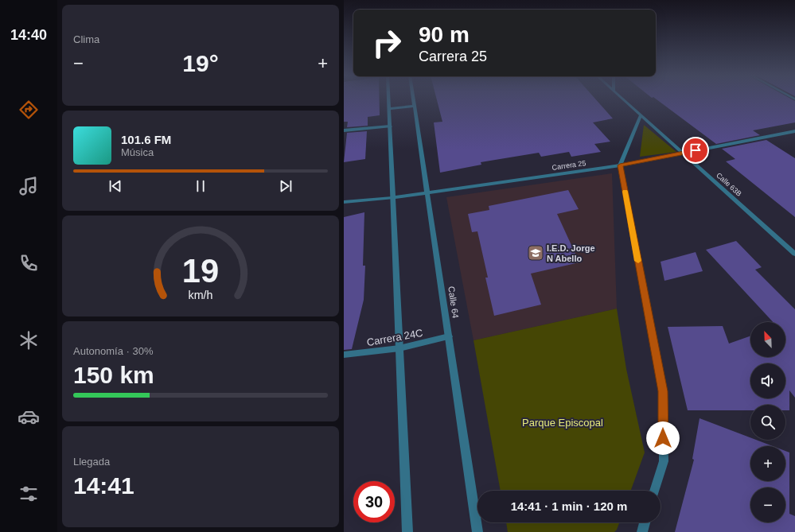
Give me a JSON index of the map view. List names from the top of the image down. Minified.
{"streets":{"street":["Carrera 25","Calle 63B","Calle 64","Carrera 24C"]},"crossings":[["Carrera 25","Calle 63B"],["Carrera 25","Calle 64"],["Calle 64","Carrera 24C"]],"parks":["Parque Episcopal"],"places":{"school or university":["I.E.D. Jorge N Abello"]},"north":"top left","page":{"tabs":"14:40","tile":["Clima",["Autonomía · 30%","150 km"],["Llegada","14:41"]],"turn":["90 m","Carrera 25"],"heat":["−","19°","+"],"song":["101.6 FM","Música"],"map_buttons":["+","−"],"limit":"30","trip":"14:41 · 1 min · 120 m","gauge":["19","km/h"]}}
